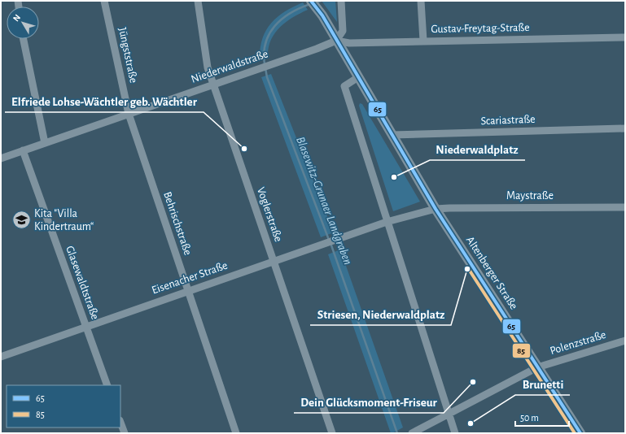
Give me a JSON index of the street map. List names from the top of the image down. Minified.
{"streets":{"main road":["Altenberger Straße"],"street":["Gustav-Freytag-Straße","Jüngststraße","Niederwaldstraße","Scariastraße","Maystraße","Voglerstraße","Behrischstraße","Eisenacher Straße","Glasewaldtstraße","Polenzstraße"]},"crossings":[["Gustav-Freytag-Straße","Niederwaldstraße"],["Gustav-Freytag-Straße","Altenberger Straße"],["Jüngststraße","Niederwaldstraße"],["Jüngststraße","Behrischstraße"],["Niederwaldstraße","Voglerstraße"],["Niederwaldstraße","Behrischstraße"],["Niederwaldstraße","Altenberger Straße"],["Niederwaldstraße","Glasewaldtstraße"],["Scariastraße","Altenberger Straße"],["Maystraße","Altenberger Straße"],["Maystraße","Eisenacher Straße"],["Voglerstraße","Eisenacher Straße"],["Behrischstraße","Eisenacher Straße"],["Altenberger Straße","Polenzstraße"],["Eisenacher Straße","Glasewaldtstraße"]],"water":["Blasewitz‐Grunaer Landgraben"],"places":{"other":["Elfriede Lohse-Wächtler geb. Wächtler","Niederwaldplatz","Striesen, Niederwaldplatz","Dein Glücksmoment-Friseur","Brunetti"],"school or university":["Kita \"Villa Kindertraum“"]},"lines":["transit line 65","transit line 85"],"legend":["65","85"],"scale_bar":"50 m","north":"top left"}
